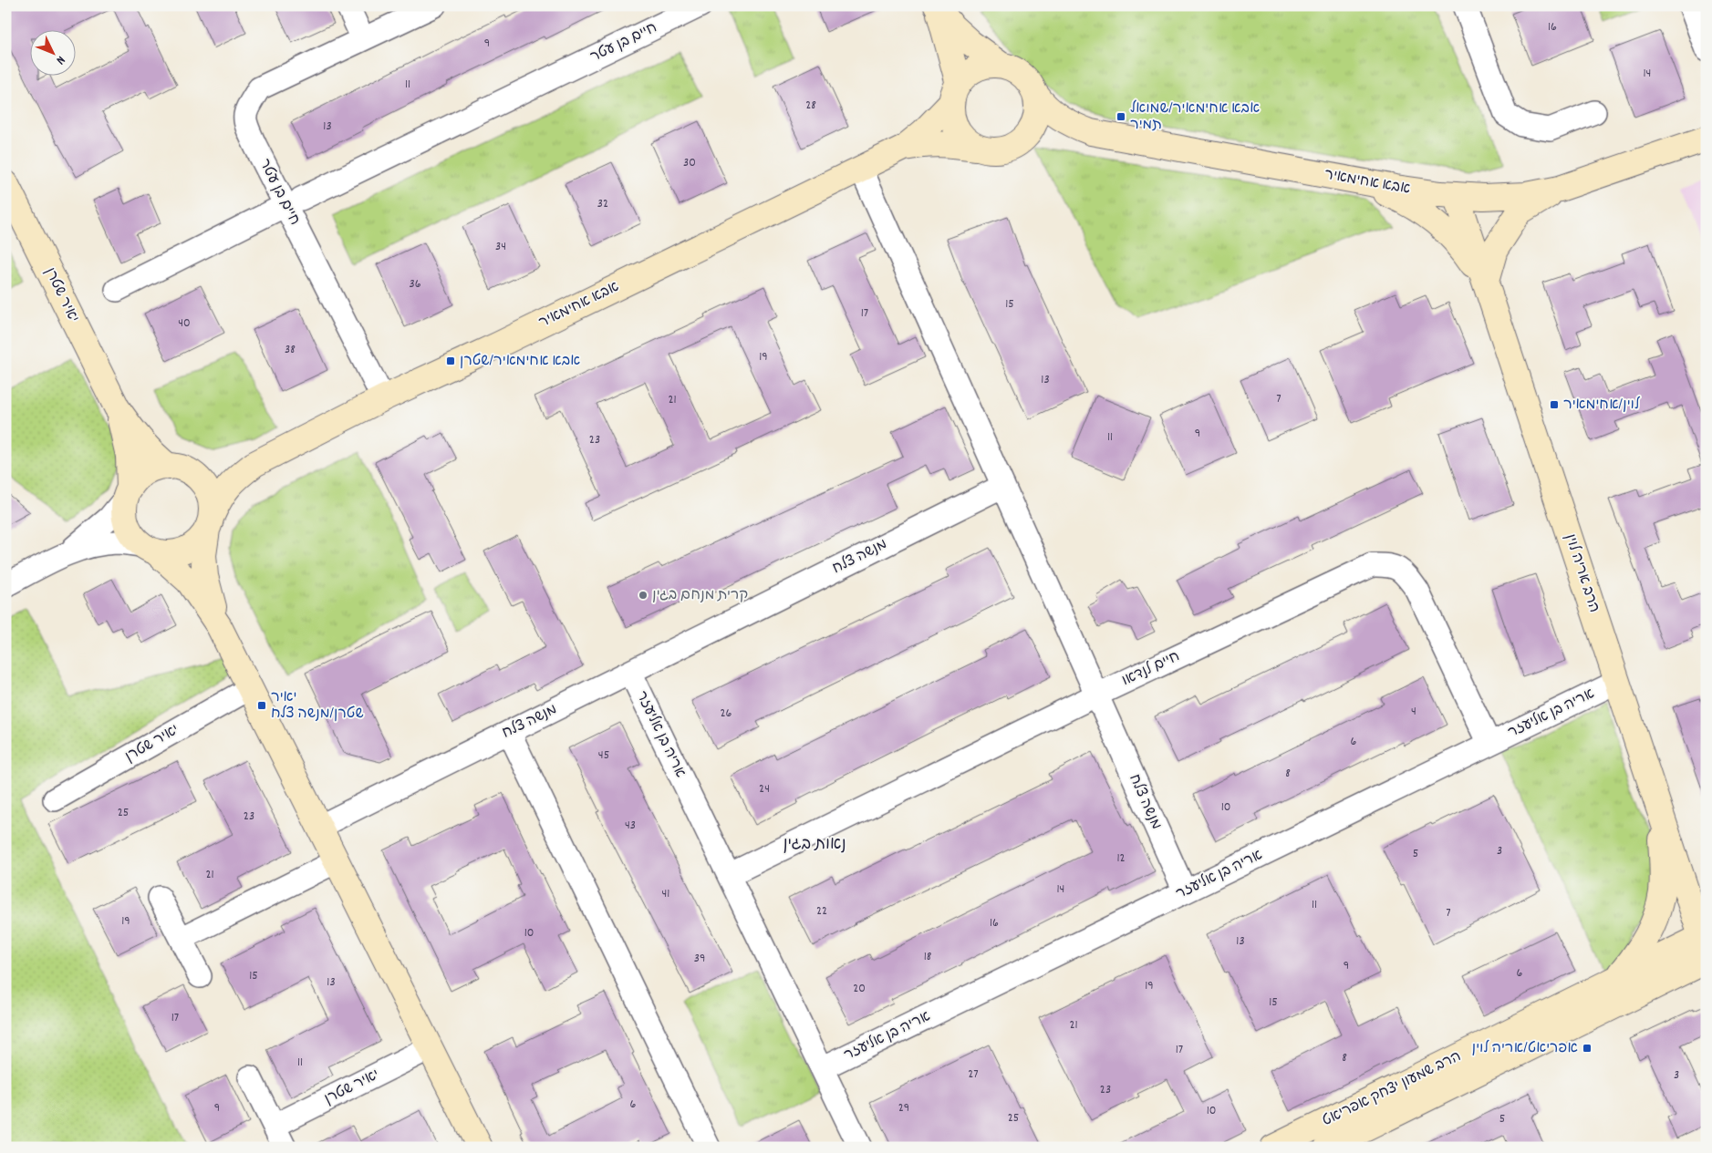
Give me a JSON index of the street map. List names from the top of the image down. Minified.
{"streets":{"street":["חיים בן עטר","אבא אחימאיר","יאיר שטרן","מנשה צלח","הרב אריה לוין","חיים לנדאו","אריה בן אליעזר","הרב שמעון יצחק אפריאט"]},"crossings":[["חיים בן עטר","אבא אחימאיר"],["אבא אחימאיר","יאיר שטרן"],["אבא אחימאיר","הרב אריה לוין"],["מנשה צלח","חיים לנדאו"],["מנשה צלח","אריה בן אליעזר"],["הרב אריה לוין","אריה בן אליעזר"],["הרב אריה לוין","הרב שמעון יצחק אפריאט"],["חיים לנדאו","אריה בן אליעזר"]],"districts":["נאות בגין"],"places":{"transit":["אבא אחימאיר/שמואל תמיר","אבא אחימאיר/שטרן","לוין/אחימאיר","יאיר שטרן/מנשה צלח","אפריאט/אריה לוין"],"other":["קרית מנחם בגין"]},"house_numbers":["16","9","14","11","28","13","30","32","34","36","15","17","40","38","19","13","7","21","9","11","23","4","26","6","45","8","24","10","25","23","43","3","5","12","21","14","41","11","22","7","19","16","10","13","18","39","9","6","15","13","19","20","15","17","21","17","8","11","27","3","23","6","9","29","10","25","5"],"north":"bottom right"}
